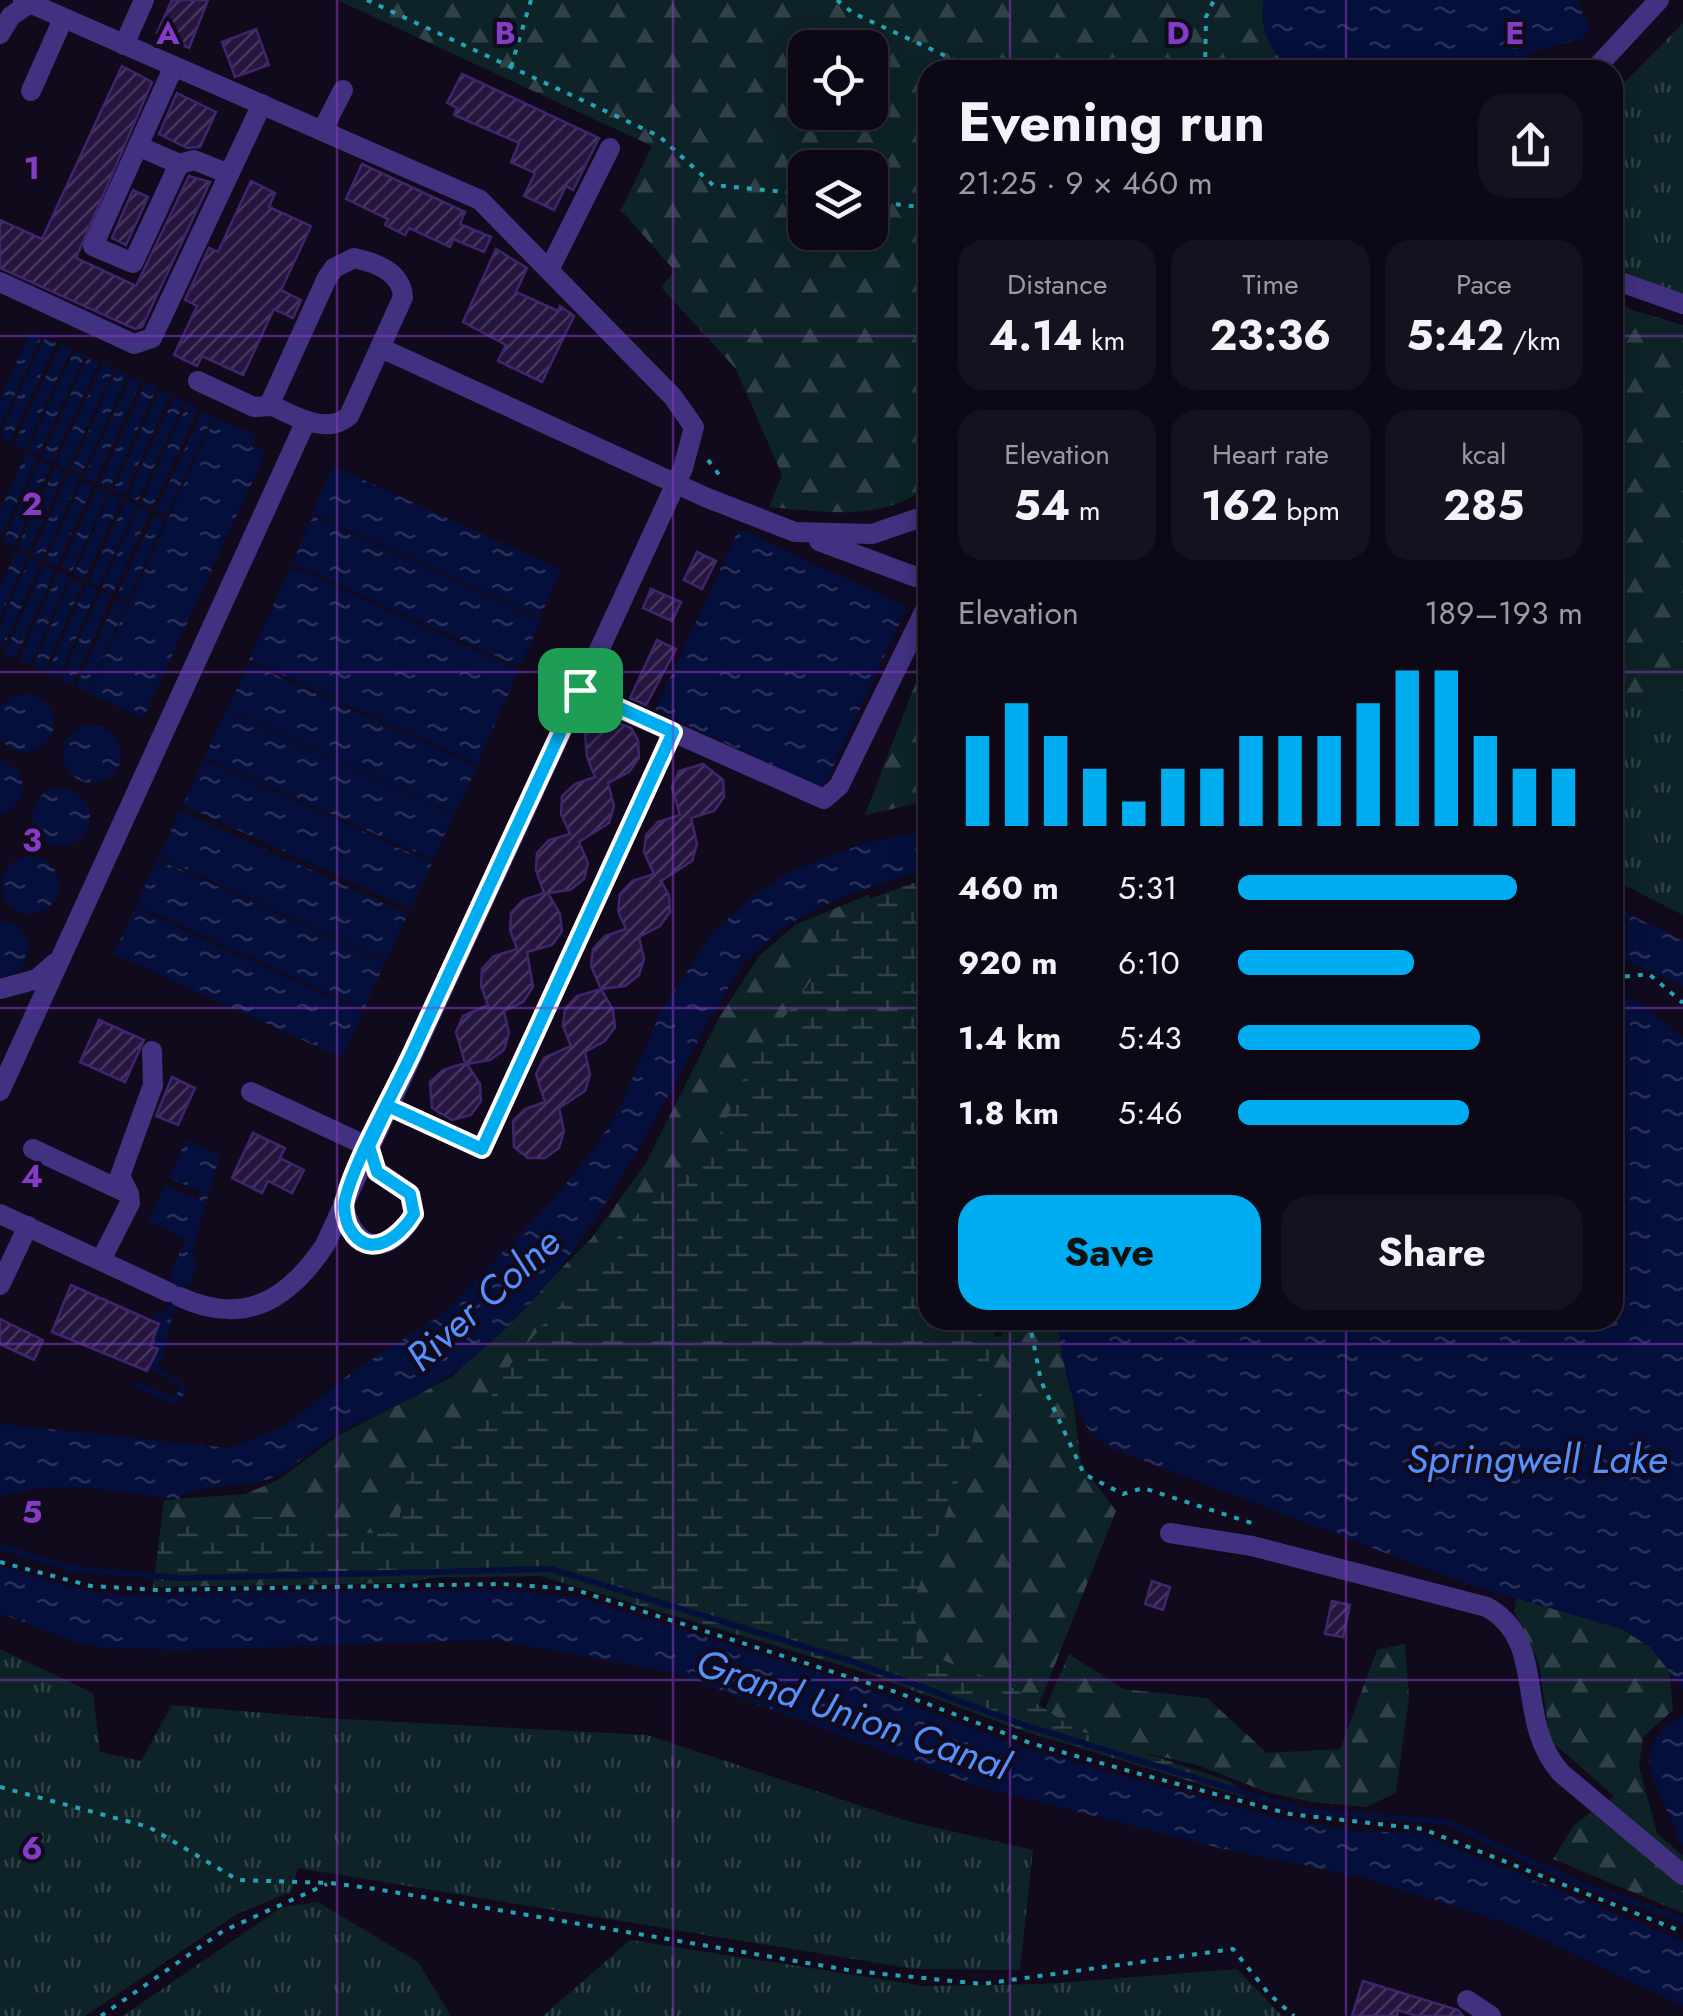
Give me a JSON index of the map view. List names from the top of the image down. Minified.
{"water":["River Colne","Springwell Lake","Grand Union Canal"],"page":{"heading":["Evening run","21:25 · 9 × 460 m"],"stats":[["Distance","4.14 km"],["Time","23:36"],["Pace","5:42 /km"],["Elevation","54 m"],["Heart rate","162 bpm"],["kcal","285"]],"chart":["Elevation","189–193 m"],"list":[{"name":"460 m","note":"5:31"},{"name":"920 m","note":"6:10"},{"name":"1.4 km","note":"5:43"},{"name":"1.8 km","note":"5:46"}],"buttons":["Save","Share"]},"grid":{"columns":["A","B","D","E"],"rows":["1","2","3","4","5","6"]}}
